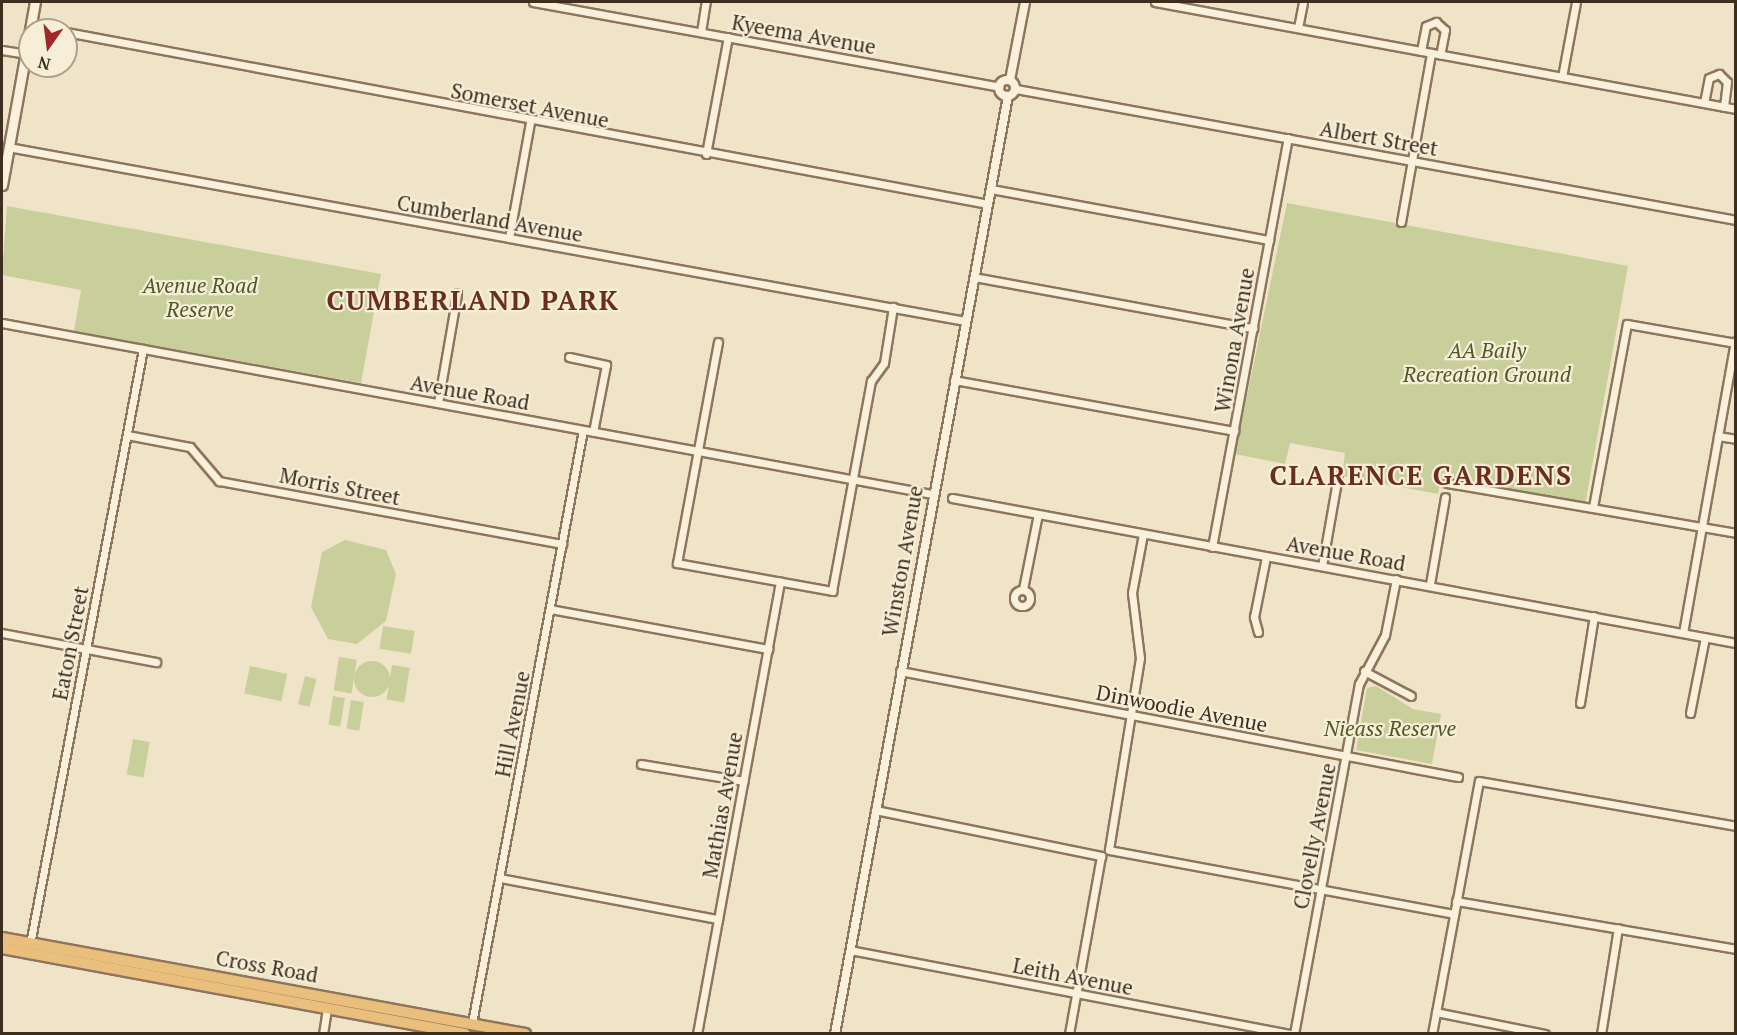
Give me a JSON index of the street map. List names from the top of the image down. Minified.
{"streets":{"highway":["Cross Road"],"street":["Kyeema Avenue","Somerset Avenue","Albert Street","Cumberland Avenue","Winona Avenue","Avenue Road","Morris Street","Winston Avenue","Eaton Street","Dinwoodie Avenue","Hill Avenue","Mathias Avenue","Clovelly Avenue","Leith Avenue"]},"crossings":[["Somerset Avenue","Winston Avenue"],["Albert Street","Winona Avenue"],["Cumberland Avenue","Winston Avenue"],["Winona Avenue","Avenue Road"],["Avenue Road","Winston Avenue"],["Avenue Road","Eaton Street"],["Avenue Road","Hill Avenue"],["Avenue Road","Clovelly Avenue"],["Morris Street","Eaton Street"],["Morris Street","Hill Avenue"],["Winston Avenue","Dinwoodie Avenue"],["Winston Avenue","Leith Avenue"],["Eaton Street","Cross Road"],["Dinwoodie Avenue","Clovelly Avenue"],["Hill Avenue","Cross Road"],["Clovelly Avenue","Leith Avenue"]],"districts":["CUMBERLAND PARK","CLARENCE GARDENS"],"parks":["Avenue Road Reserve","AA Baily Recreation Ground","Nieass Reserve"],"north":"bottom"}
